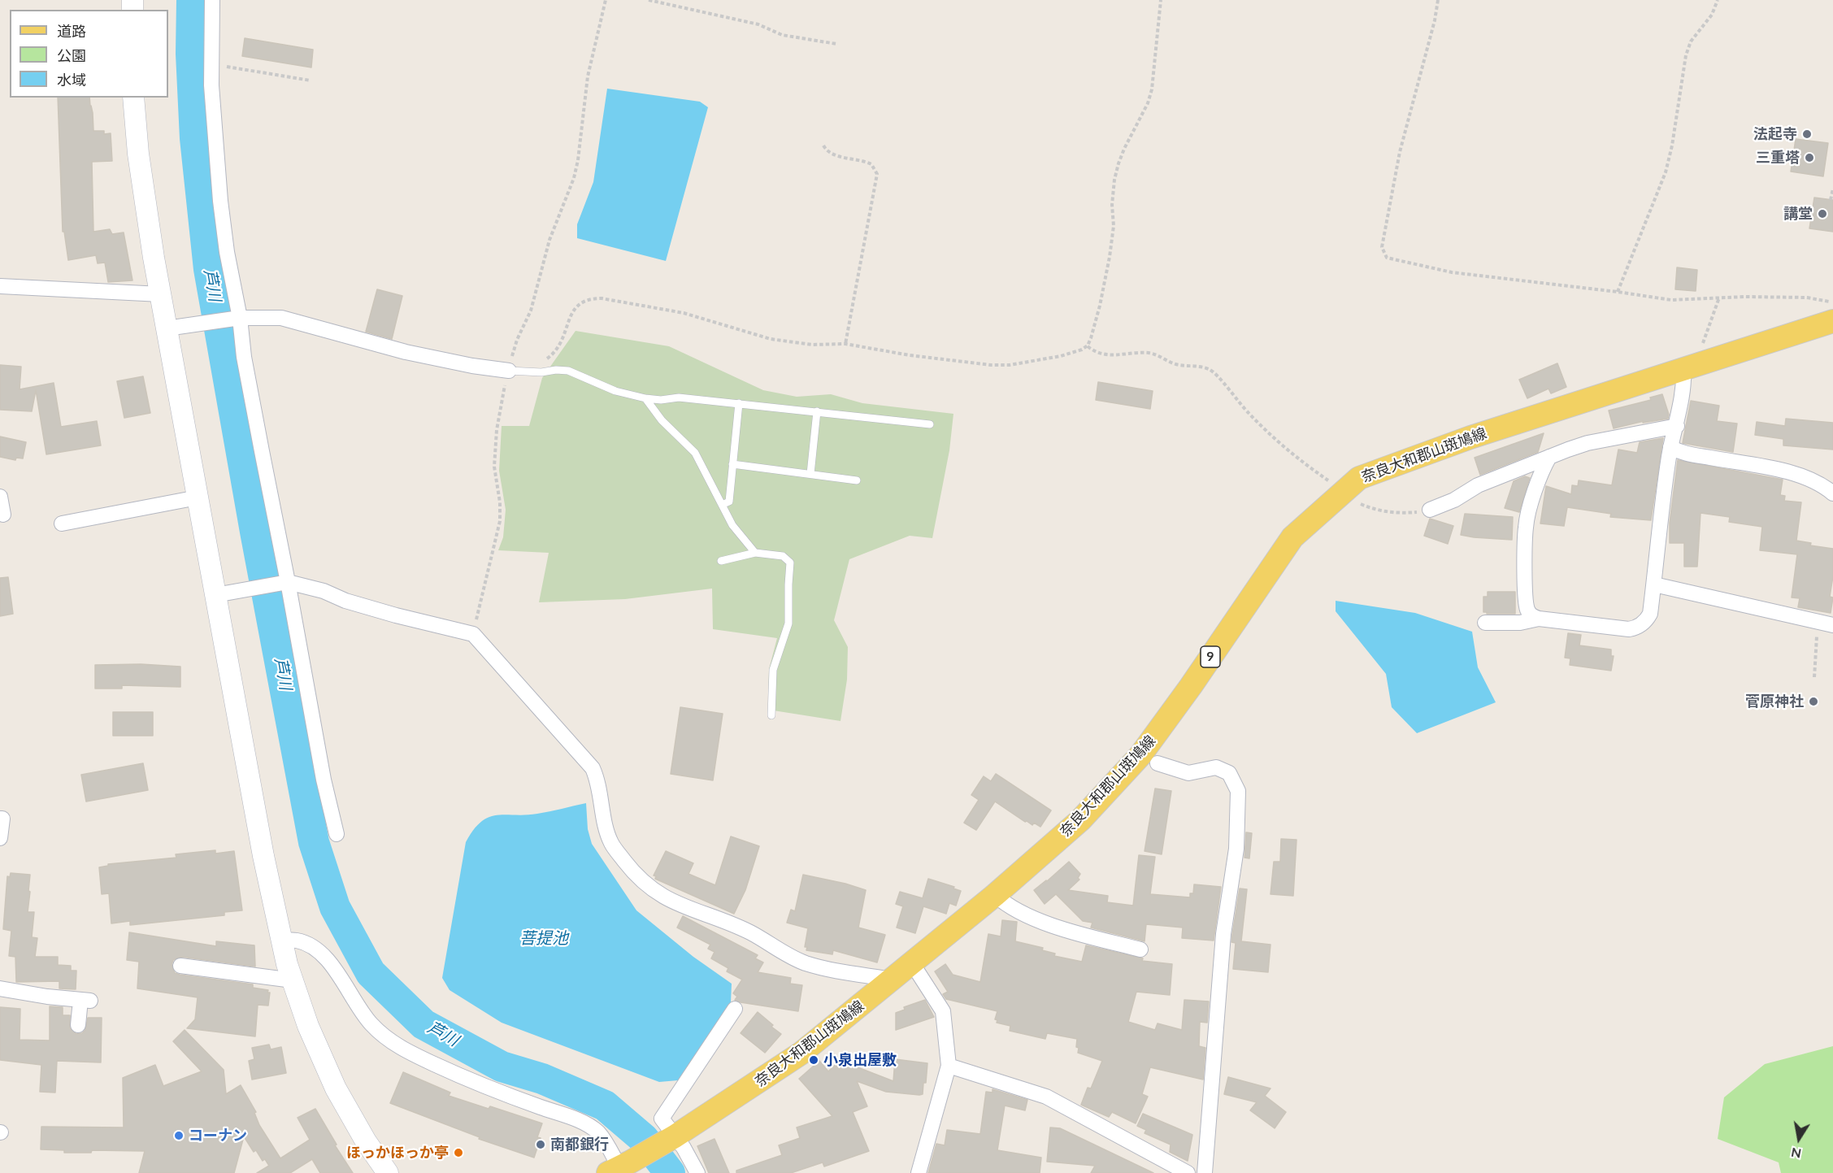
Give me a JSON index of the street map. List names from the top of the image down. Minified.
{"streets":{"main road":["奈良大和郡山斑鳩線","9"]},"water":["芦川","菩提池"],"places":["法起寺","三重塔","講堂","菅原神社","小泉出屋敷","コーナン","南都銀行","ほっかほっか亭"],"legend":["道路","公園","水域"],"north":"bottom"}
